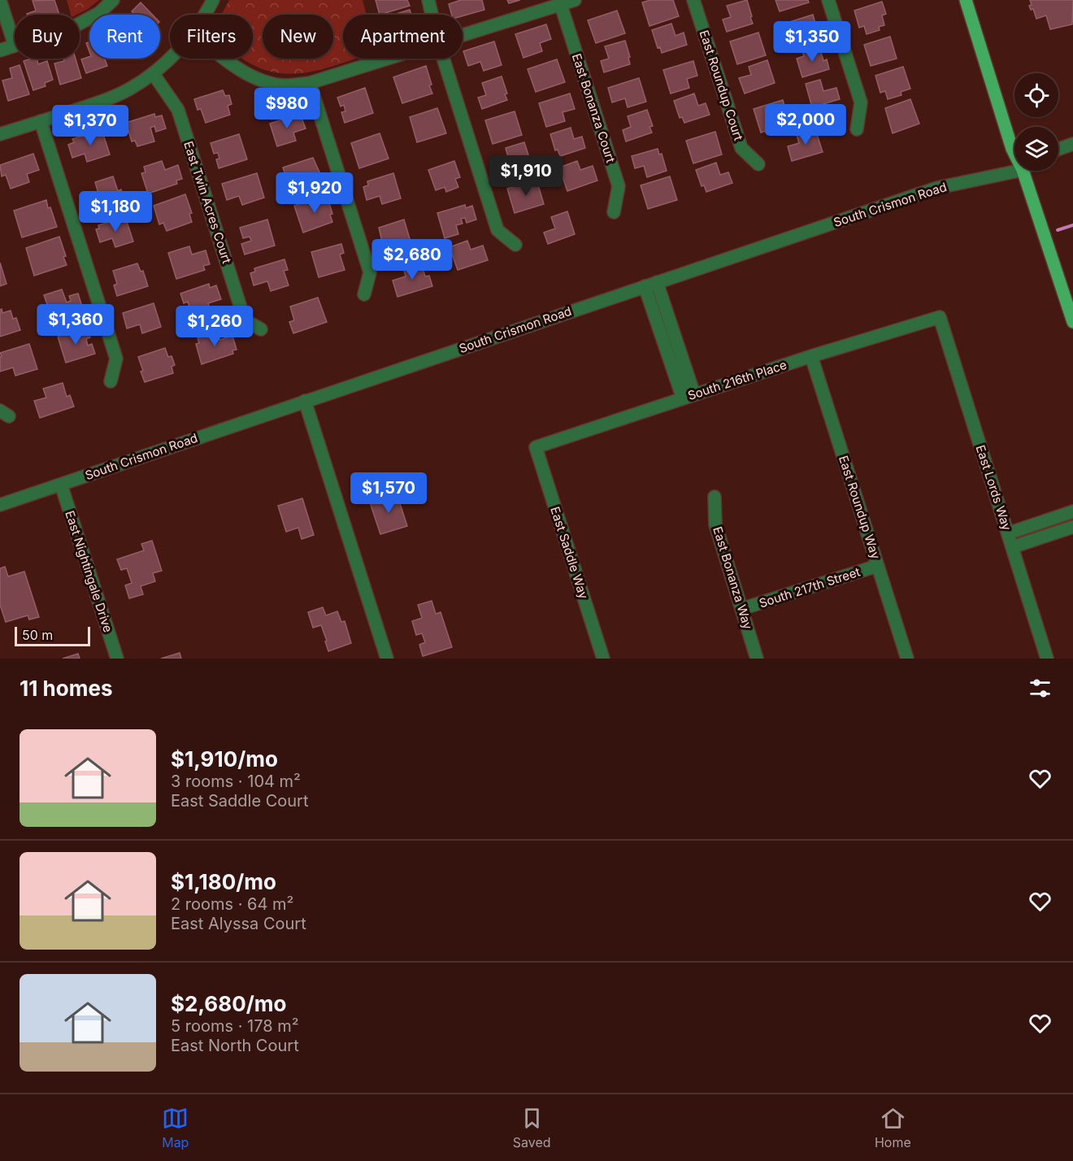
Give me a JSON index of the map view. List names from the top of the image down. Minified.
{"streets":{"street":["East Roundup Court","East Bonanza Court","East Twin Acres Court","South Crismon Road","South 216th Place","East Lords Way","East Roundup Way","East Saddle Way","East Nightingale Drive","East Bonanza Way","South 217th Street"]},"crossings":[["South Crismon Road","East Nightingale Drive"],["South 216th Place","East Lords Way"],["South 216th Place","East Roundup Way"],["South 216th Place","East Saddle Way"],["East Roundup Way","South 217th Street"],["East Bonanza Way","South 217th Street"]],"scale_bar":"50 m","page":{"chip":["Buy","Rent","Filters","New","Apartment"],"price":["$1,350","$980","$2,000","$1,370","$1,910","$1,920","$1,180","$2,680","$1,360","$1,260","$1,570"],"scale":"50 m","heading":"11 homes","list":[{"name":"$1,910/mo","note":"3 rooms · 104 m² · East Saddle Court"},{"name":"$1,180/mo","note":"2 rooms · 64 m² · East Alyssa Court"},{"name":"$2,680/mo","note":"5 rooms · 178 m² · East North Court"}],"tabs":["Map","Saved","Home"]}}
